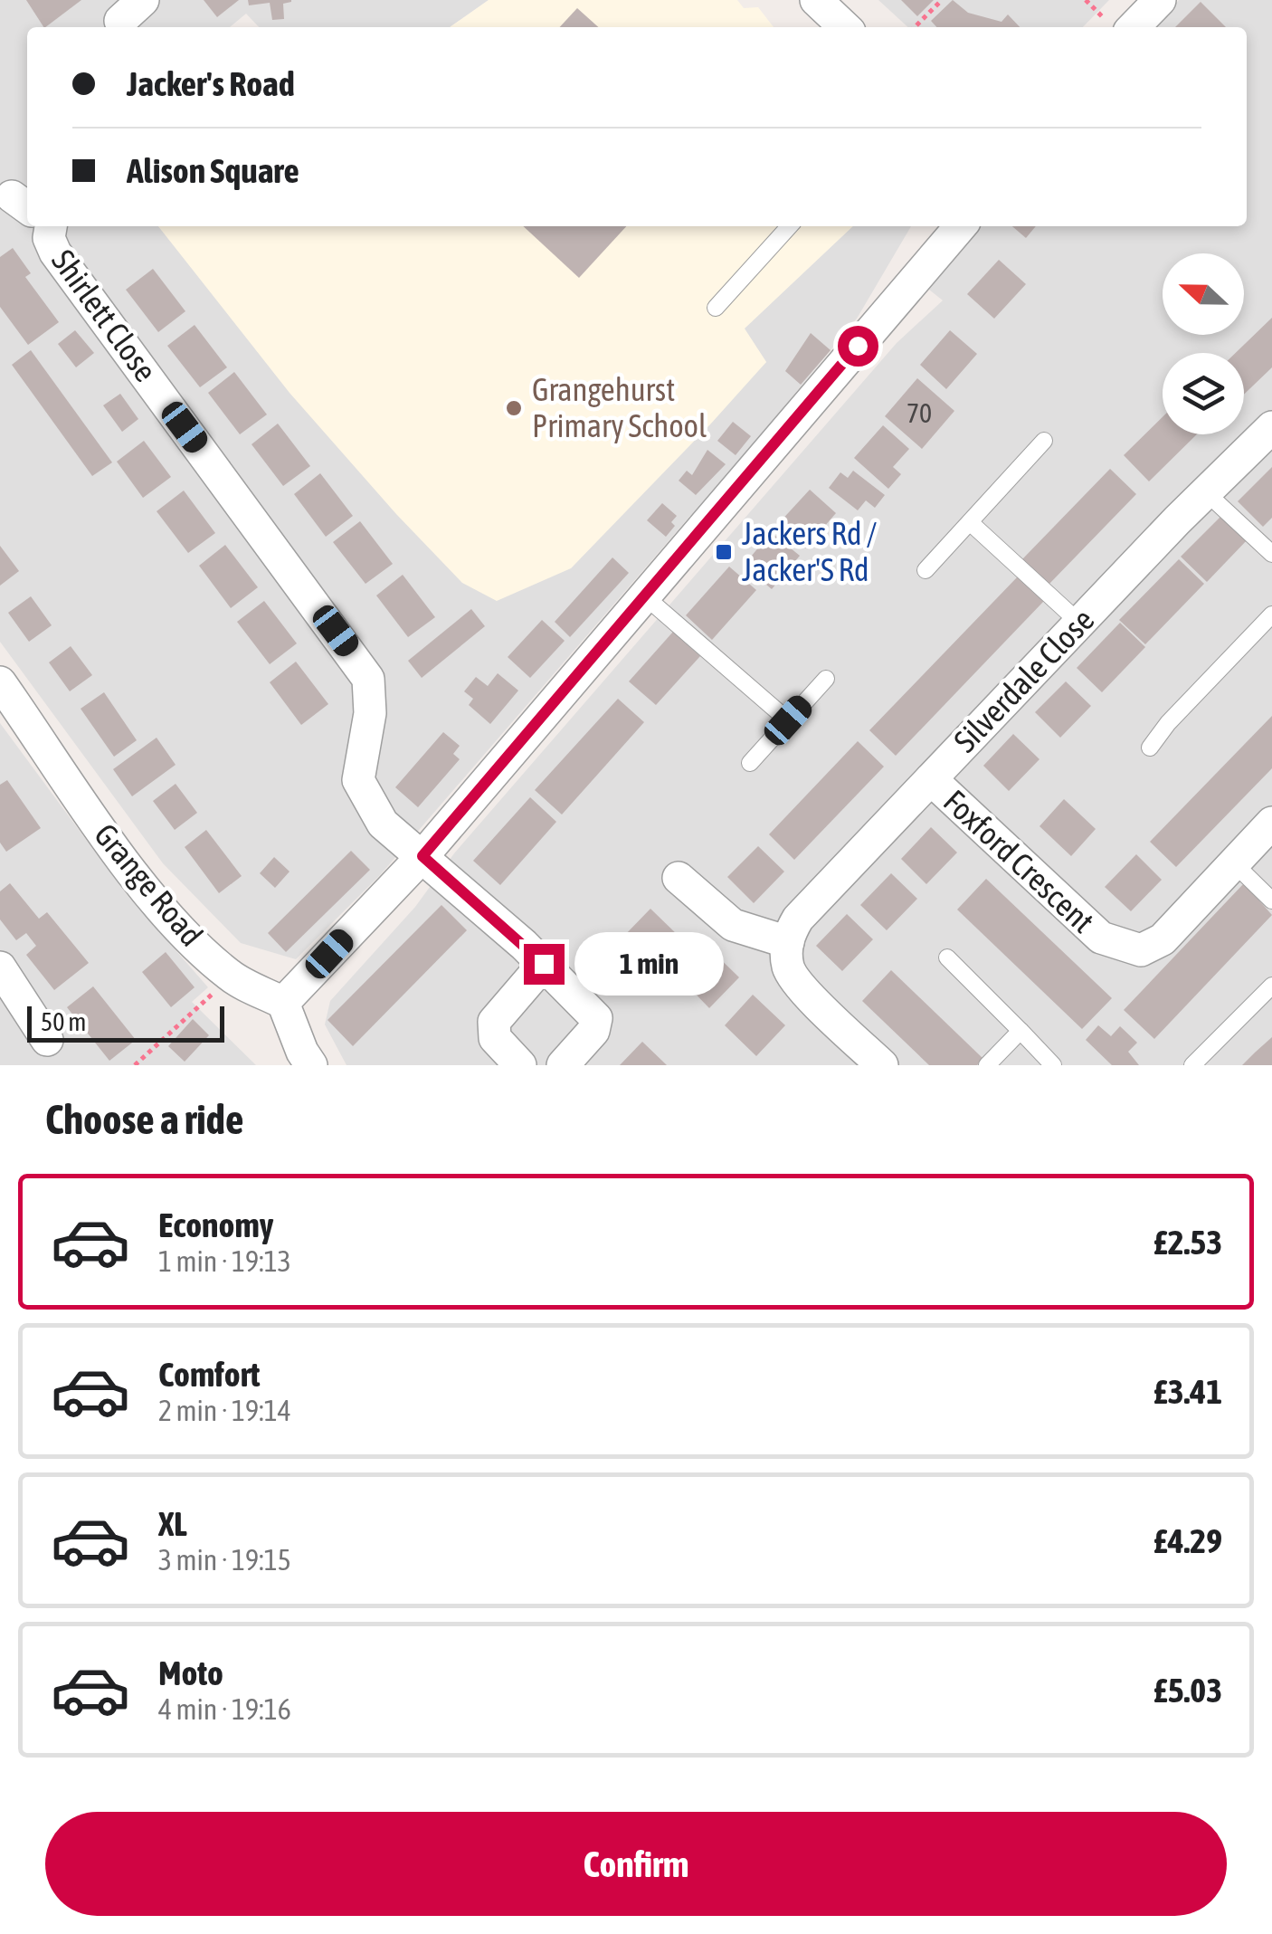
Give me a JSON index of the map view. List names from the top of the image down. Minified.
{"streets":{"street":["Shirlett Close","Silverdale Close","Foxford Crescent","Grange Road"]},"crossings":[["Silverdale Close","Foxford Crescent"]],"places":{"other":["Grangehurst Primary School"],"transit":["Jackers Rd / Jacker'S Rd"]},"house_numbers":["70"],"scale_bar":"50 m","north":"left","page":{"banner":["Jacker's Road","Alison Square"],"bubble":"1 min","scale":"50 m","heading":"Choose a ride","list":[{"name":"Economy","note":"1 min · 19:13","value":"£2.53"},{"name":"Comfort","note":"2 min · 19:14","value":"£3.41"},{"name":"XL","note":"3 min · 19:15","value":"£4.29"},{"name":"Moto","note":"4 min · 19:16","value":"£5.03"}],"buttons":"Confirm"}}
